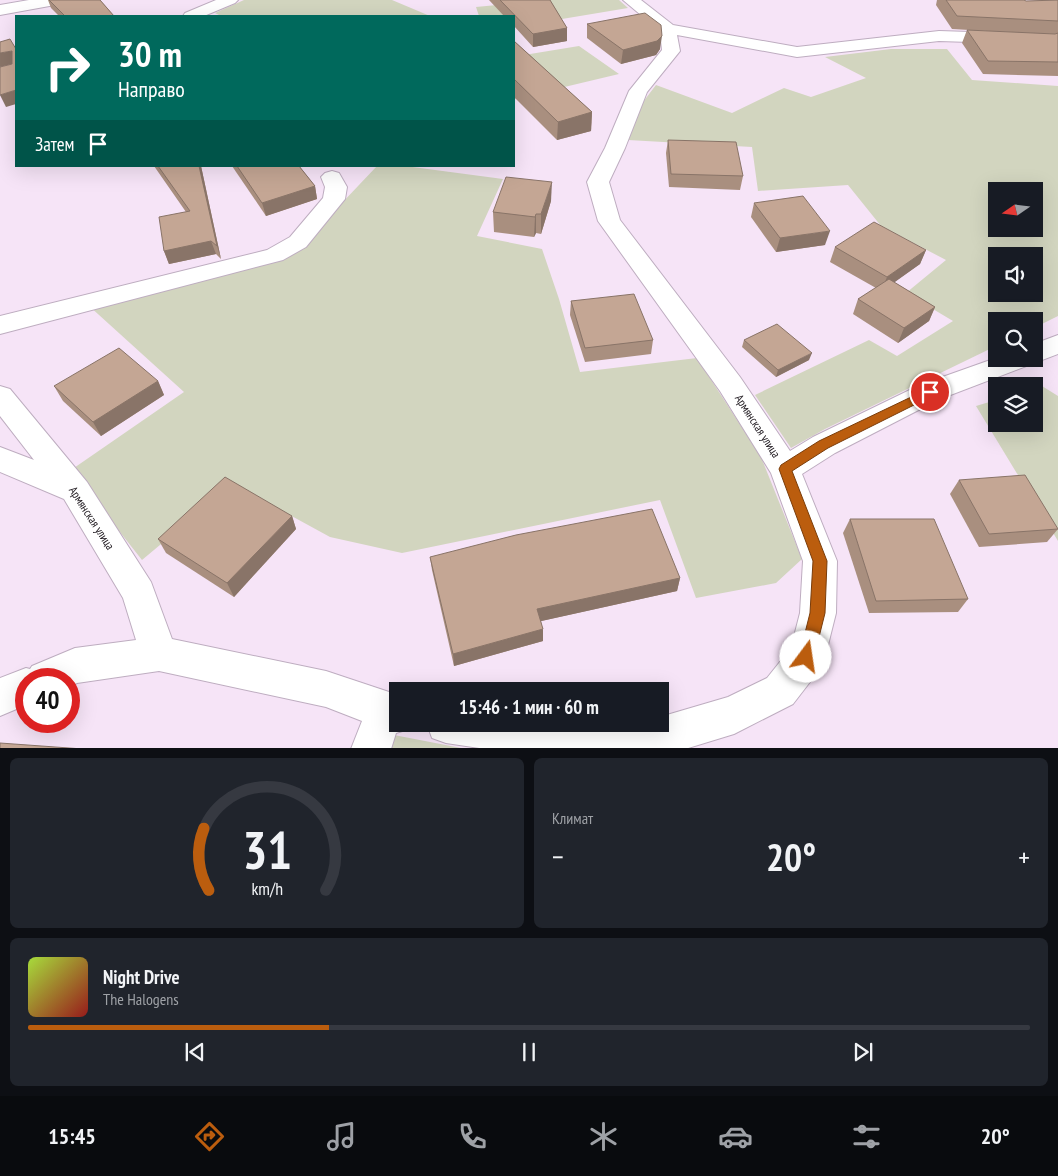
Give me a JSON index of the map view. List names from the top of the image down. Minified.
{"streets":{"street":["Армянская улица"]},"north":"left","page":{"turn":["30 m","Направо"],"then":"Затем","limit":"40","trip":"15:46 · 1 мин · 60 m","tile":"Климат","heat":["−","20°","+"],"song":["Night Drive","The Halogens"],"tabs":["15:45","20°"],"gauge":["31","km/h"]}}
